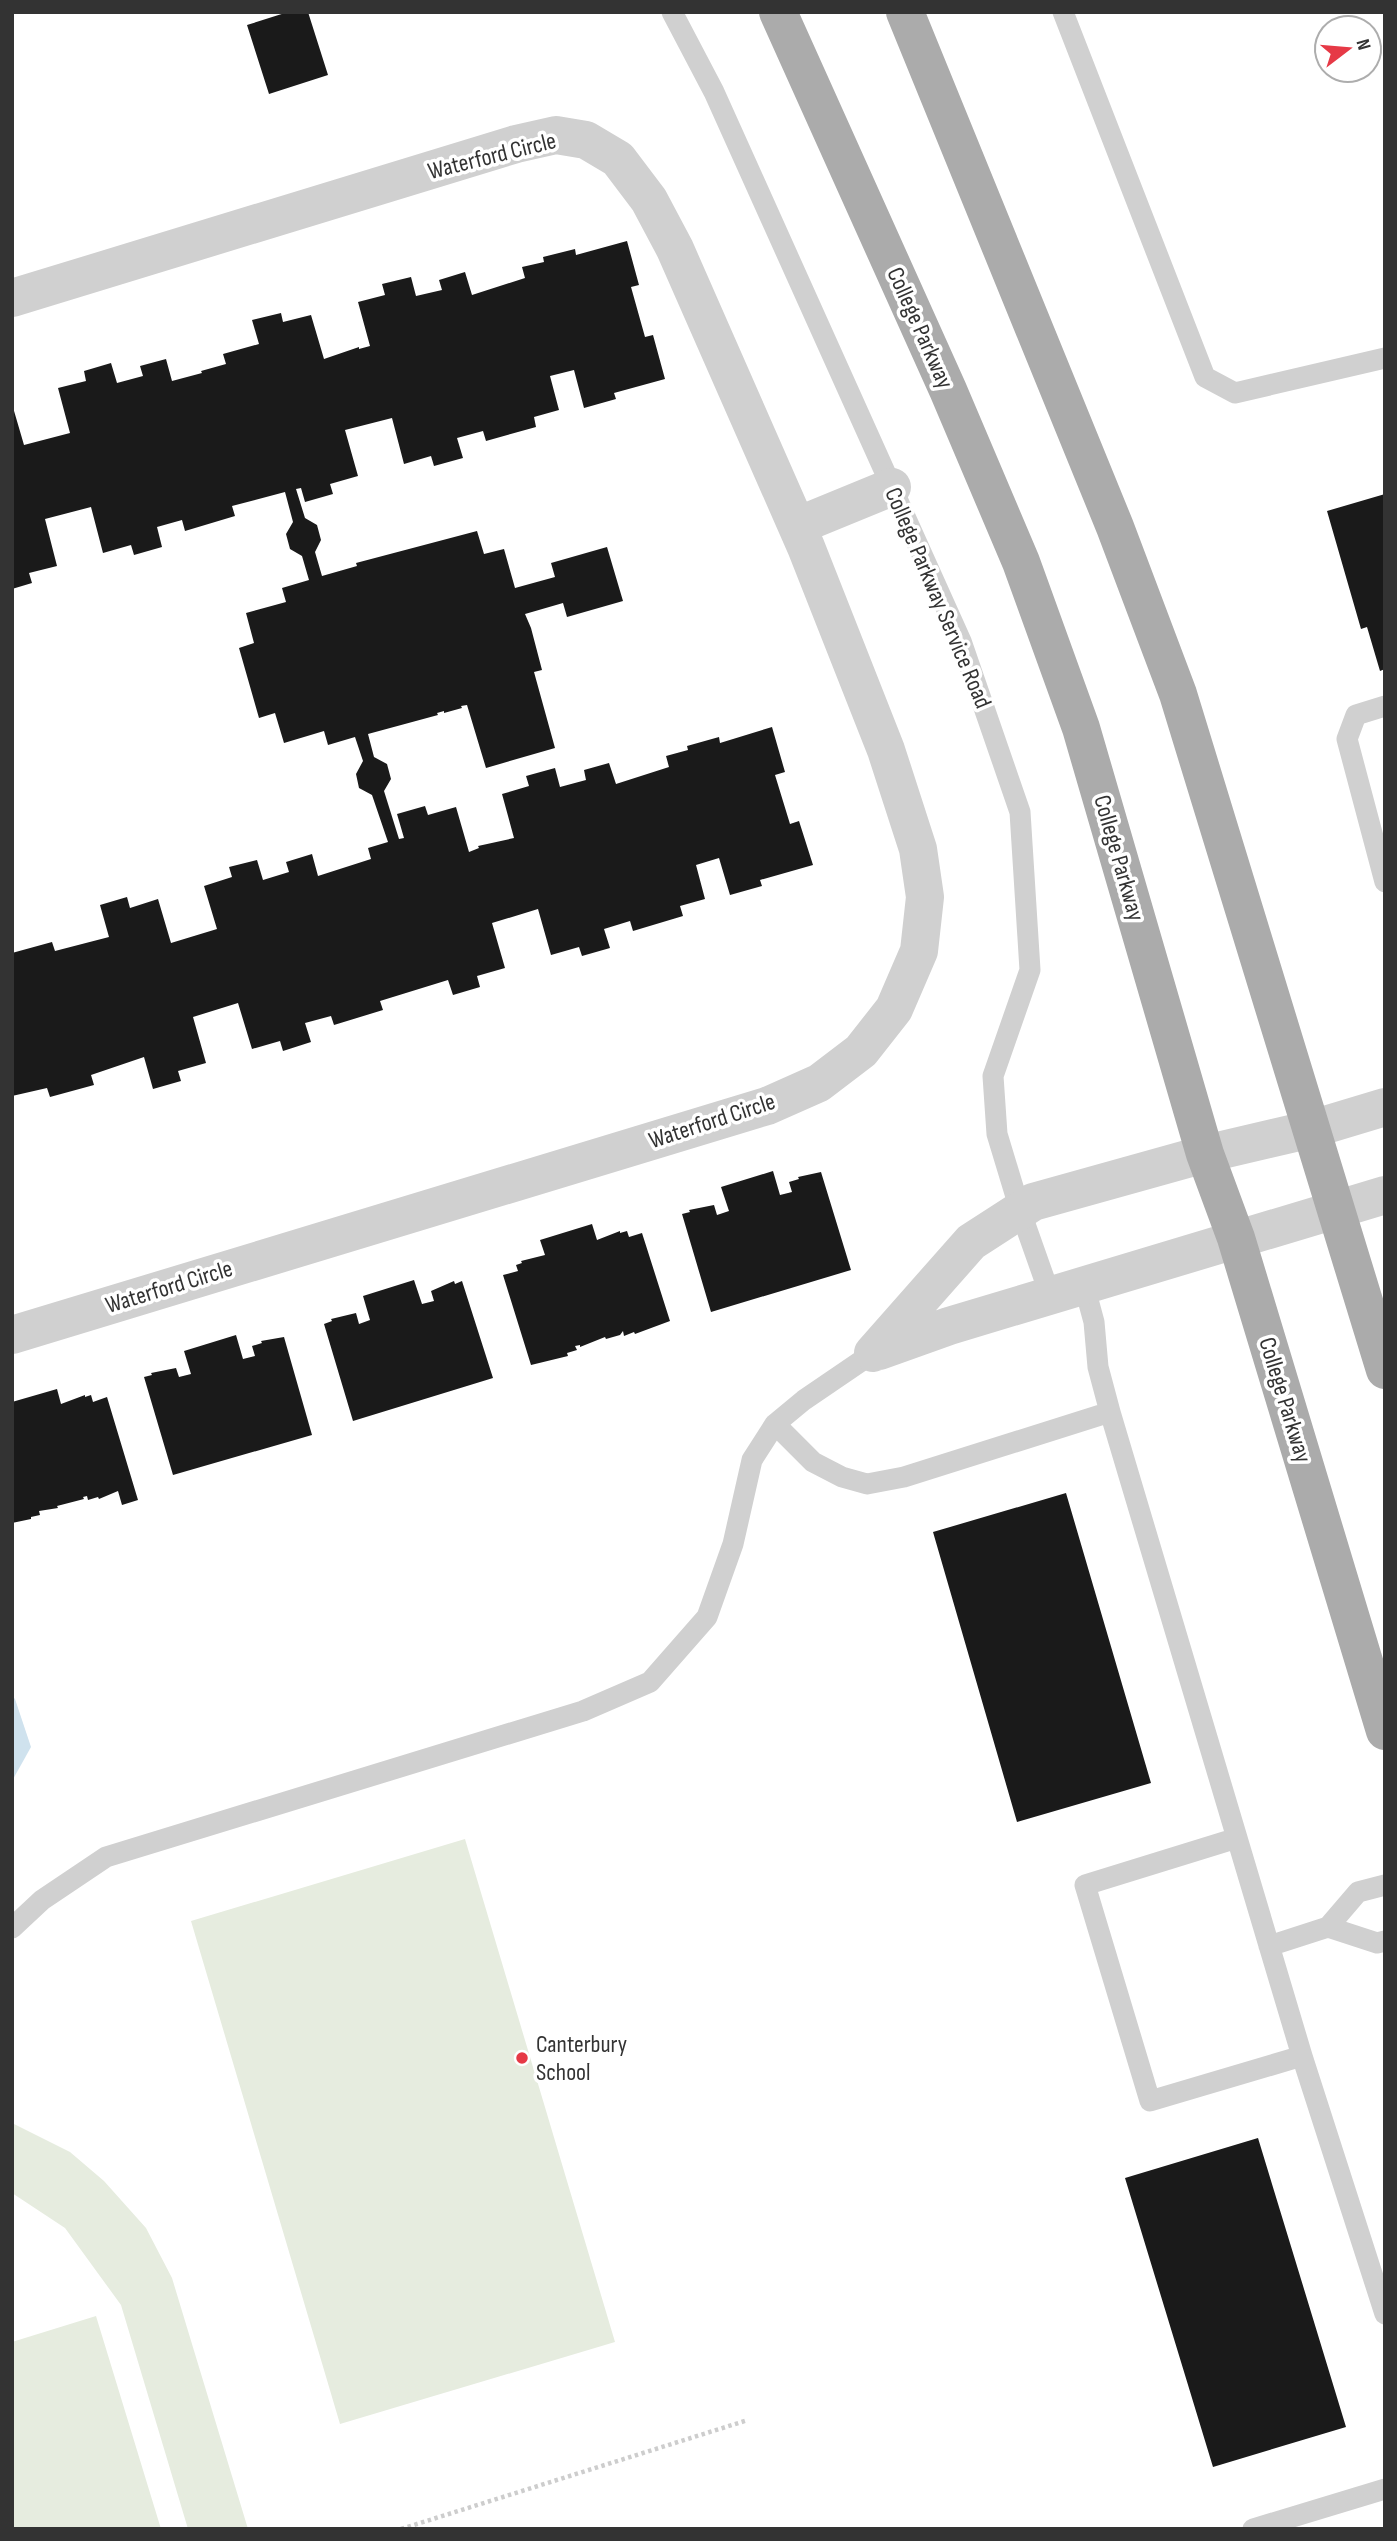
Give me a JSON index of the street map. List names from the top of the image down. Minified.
{"streets":{"main road":["College Parkway"],"street":["Waterford Circle"],"lane":["College Parkway Service Road"]},"places":["Canterbury School"],"north":"right"}
